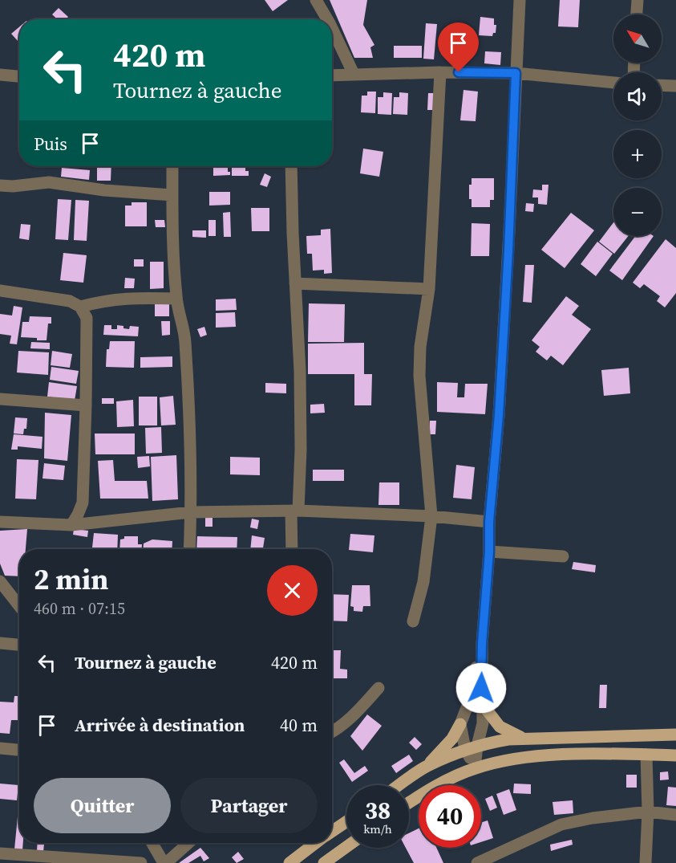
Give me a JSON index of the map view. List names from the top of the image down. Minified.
{"north":"top left","page":{"map_buttons":["+","−"],"turn":["420 m","Tournez à gauche"],"then":"Puis","heading":["2 min","460 m · 07:15"],"list":[{"name":"Tournez à gauche","value":"420 m"},{"name":"Arrivée à destination","value":"40 m"}],"buttons":["Quitter","Partager"],"speed":"38 km/h","limit":"40"}}
